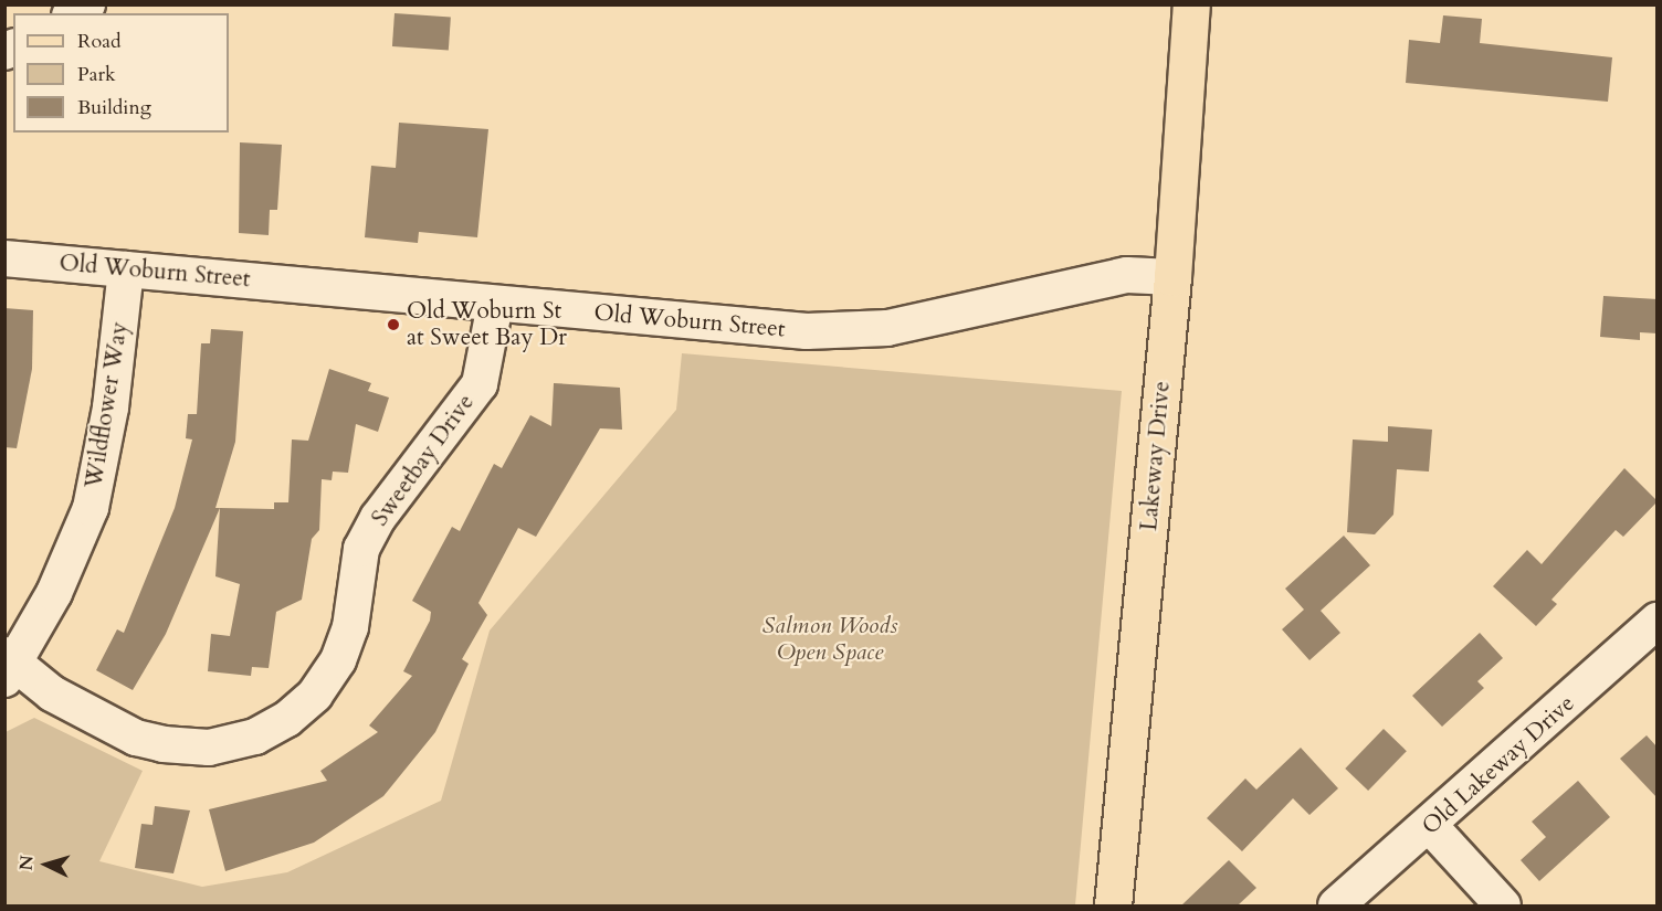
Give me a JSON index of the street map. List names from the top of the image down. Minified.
{"streets":{"main road":["Lakeway Drive"],"street":["Old Woburn Street","Wildflower Way","Sweetbay Drive","Old Lakeway Drive"]},"crossings":[["Old Woburn Street","Wildflower Way"],["Old Woburn Street","Lakeway Drive"],["Old Woburn Street","Sweetbay Drive"],["Wildflower Way","Sweetbay Drive"]],"parks":["Salmon Woods Open Space"],"places":["Old Woburn St at Sweet Bay Dr"],"legend":["Road","Park","Building"],"north":"left"}
